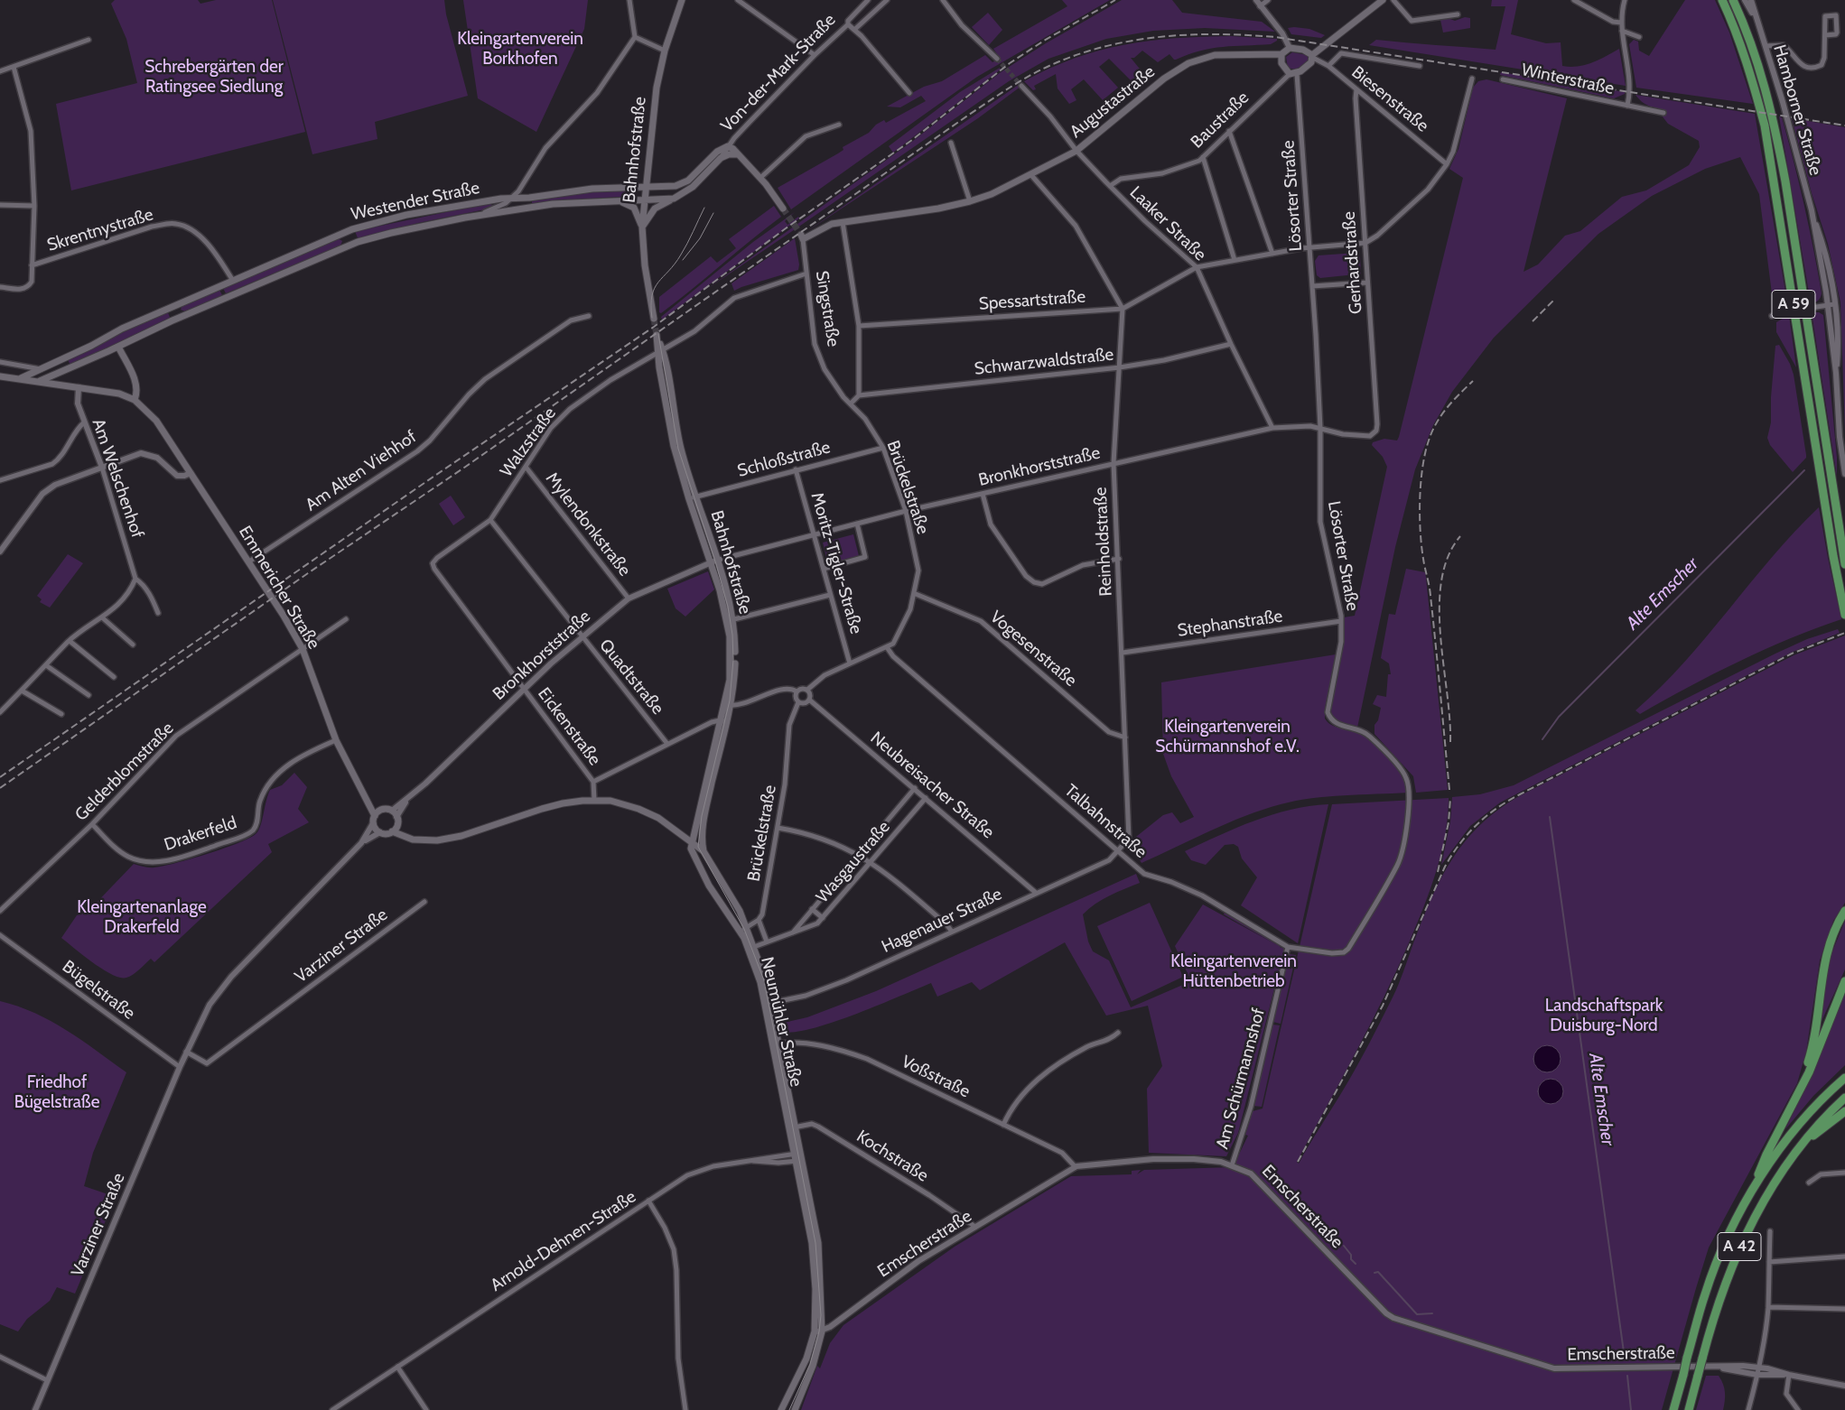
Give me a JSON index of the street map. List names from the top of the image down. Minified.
{"streets":{"highway":["A 59","A 42"],"main road":["Von-der-Mark-Straße","Augustastraße","Baustraße","Bahnhofstraße","Westender Straße","Emmericher Straße","Neumühler Straße"],"street":["Winterstraße","Biesenstraße","Hamborner Straße","Lösorter Straße","Laaker Straße","Skrentnystraße","Gerhardstraße","Spessartstraße","Singstraße","Schwarzwaldstraße","Walzstraße","Schloßstraße","Bronkhorststraße","Am Alten Viehhof","Am Welschenhof","Brückelstraße","Mylendonkstraße","Reinholdstraße","Moritz-Tigler-Straße","Stephanstraße","Vogesenstraße","Quadtstraße","Eickenstraße","Gelderblomstraße","Neubreisacher Straße","Talbahnstraße","Drakerfeld","Wasgaustraße","Hagenauer Straße","Varziner Straße","Bügelstraße","Voßstraße","Am Schürmannshof","Kochstraße","Emscherstraße","Arnold-Dehnen-Straße"]},"crossings":[["Von-der-Mark-Straße","Bahnhofstraße"],["Von-der-Mark-Straße","Westender Straße"],["Biesenstraße","Augustastraße"],["Biesenstraße","Baustraße"],["Biesenstraße","Lösorter Straße"],["Biesenstraße","Gerhardstraße"],["Augustastraße","Baustraße"],["Augustastraße","Lösorter Straße"],["Augustastraße","Laaker Straße"],["Augustastraße","Singstraße"],["Baustraße","Lösorter Straße"],["Baustraße","Laaker Straße"],["Bahnhofstraße","Westender Straße"],["Bahnhofstraße","Walzstraße"],["Bahnhofstraße","Schloßstraße"],["Bahnhofstraße","Bronkhorststraße"],["Bahnhofstraße","Neumühler Straße"],["Lösorter Straße","Spessartstraße"],["Lösorter Straße","Bronkhorststraße"],["Lösorter Straße","Stephanstraße"],["Lösorter Straße","Talbahnstraße"],["Westender Straße","Skrentnystraße"],["Westender Straße","Emmericher Straße"],["Laaker Straße","Spessartstraße"],["Laaker Straße","Schwarzwaldstraße"],["Laaker Straße","Bronkhorststraße"],["Gerhardstraße","Spessartstraße"],["Gerhardstraße","Bronkhorststraße"],["Spessartstraße","Reinholdstraße"],["Singstraße","Walzstraße"],["Singstraße","Brückelstraße"],["Schwarzwaldstraße","Reinholdstraße"],["Walzstraße","Mylendonkstraße"],["Walzstraße","Quadtstraße"],["Walzstraße","Eickenstraße"],["Schloßstraße","Brückelstraße"],["Schloßstraße","Moritz-Tigler-Straße"],["Bronkhorststraße","Brückelstraße"],["Bronkhorststraße","Mylendonkstraße"],["Bronkhorststraße","Reinholdstraße"],["Bronkhorststraße","Moritz-Tigler-Straße"],["Bronkhorststraße","Emmericher Straße"],["Bronkhorststraße","Quadtstraße"],["Bronkhorststraße","Eickenstraße"],["Bronkhorststraße","Varziner Straße"],["Am Alten Viehhof","Emmericher Straße"],["Am Welschenhof","Emmericher Straße"],["Brückelstraße","Moritz-Tigler-Straße"],["Brückelstraße","Vogesenstraße"],["Brückelstraße","Neubreisacher Straße"],["Brückelstraße","Talbahnstraße"],["Reinholdstraße","Stephanstraße"],["Reinholdstraße","Vogesenstraße"],["Reinholdstraße","Talbahnstraße"],["Reinholdstraße","Hagenauer Straße"],["Emmericher Straße","Gelderblomstraße"],["Emmericher Straße","Drakerfeld"],["Emmericher Straße","Varziner Straße"],["Gelderblomstraße","Drakerfeld"],["Neubreisacher Straße","Wasgaustraße"],["Neubreisacher Straße","Hagenauer Straße"],["Talbahnstraße","Hagenauer Straße"],["Talbahnstraße","Am Schürmannshof"],["Wasgaustraße","Neumühler Straße"],["Hagenauer Straße","Neumühler Straße"],["Varziner Straße","Bügelstraße"],["Neumühler Straße","Voßstraße"],["Neumühler Straße","Kochstraße"],["Neumühler Straße","Emscherstraße"],["Neumühler Straße","Arnold-Dehnen-Straße"],["Voßstraße","Emscherstraße"],["Am Schürmannshof","Emscherstraße"],["Kochstraße","Emscherstraße"]],"water":["Alte Emscher"],"parks":["Kleingartenverein Borkhofen","Schrebergärten der Ratingsee Siedlung","Kleingartenverein Schürmannshof e.V.","Kleingartenanlage Drakerfeld","Kleingartenverein Hüttenbetrieb","Landschaftspark Duisburg-Nord","Friedhof Bügelstraße"]}
